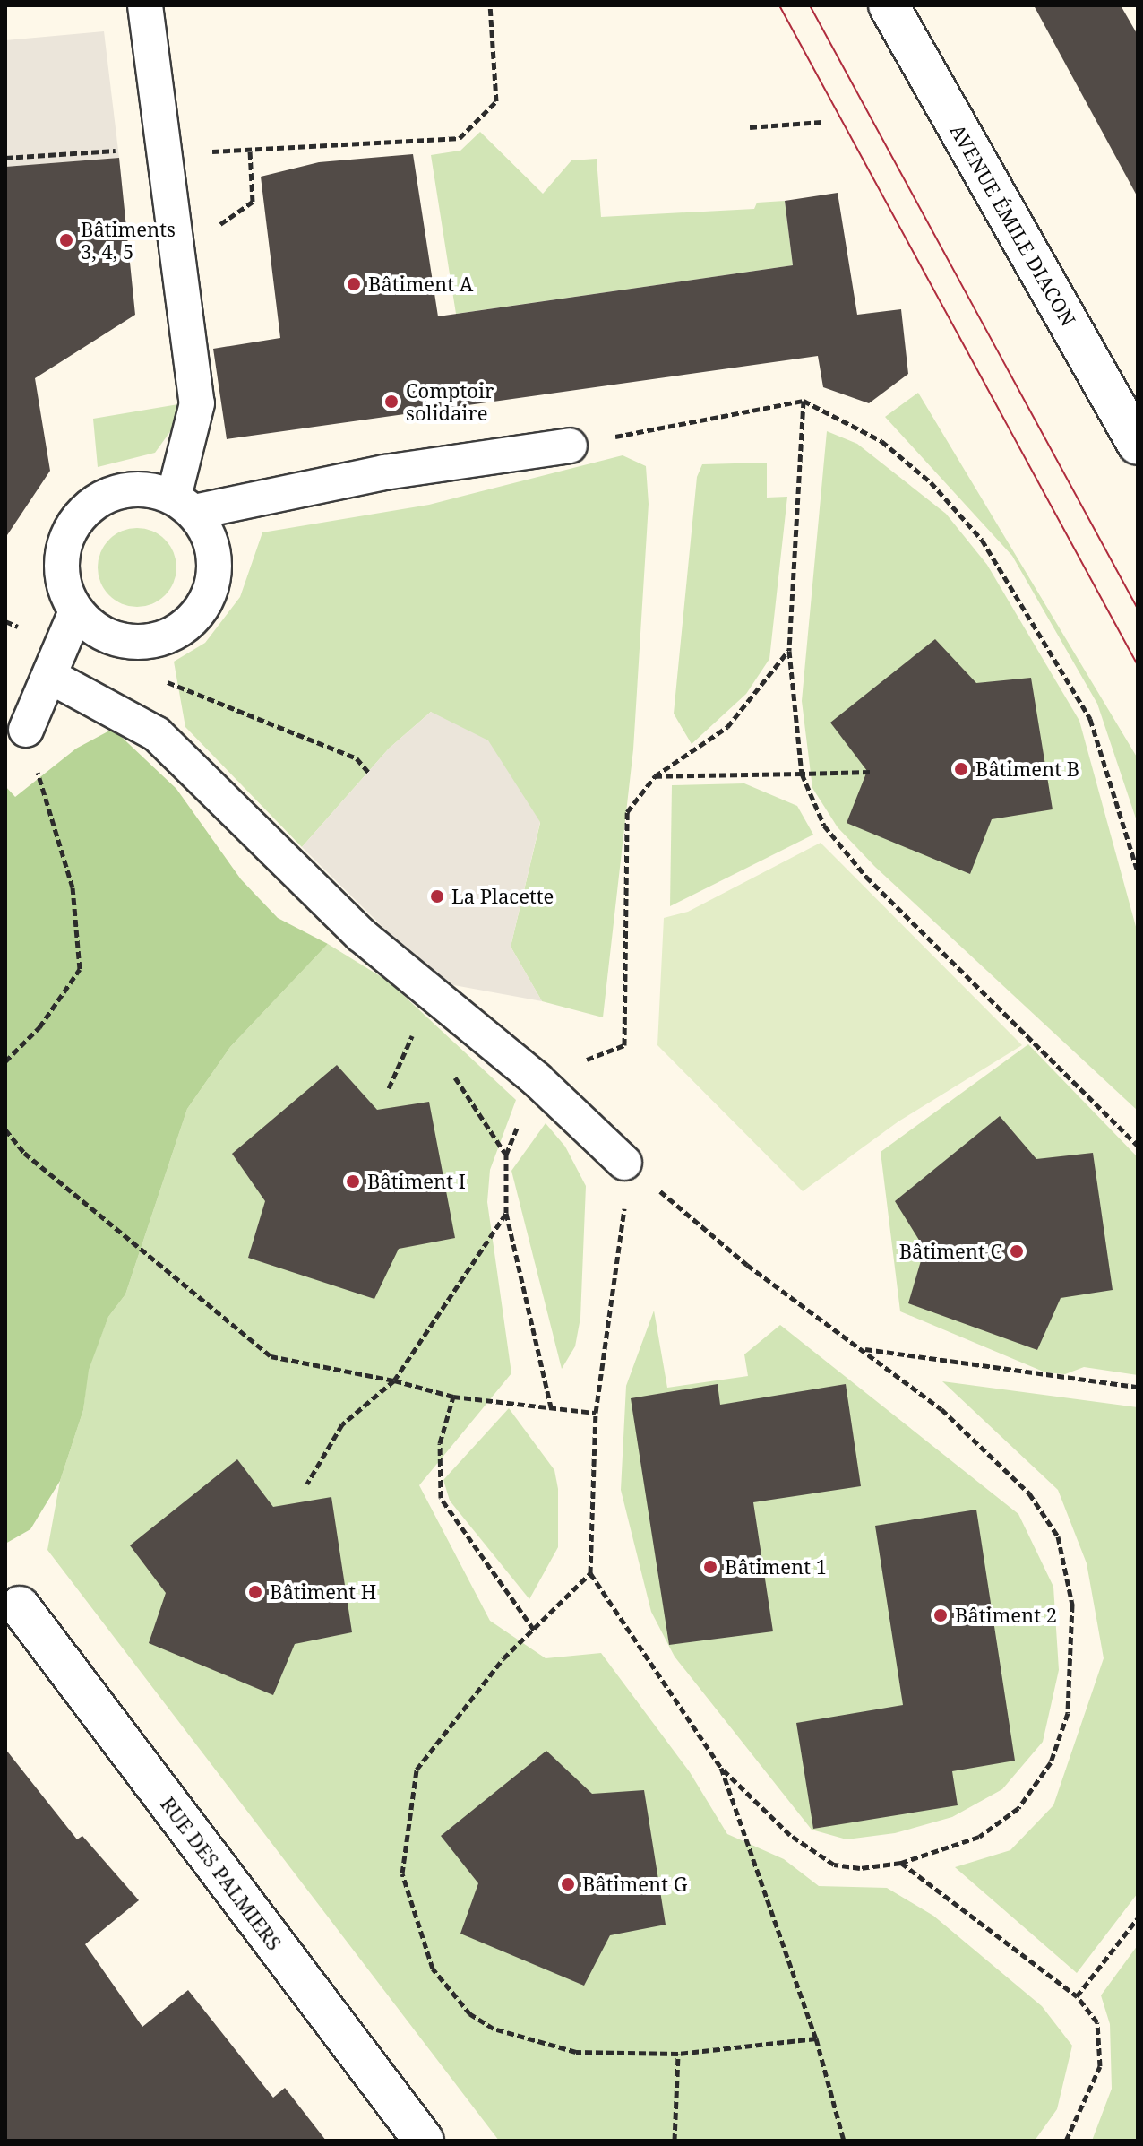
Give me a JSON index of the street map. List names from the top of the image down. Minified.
{"streets":{"street":["AVENUE ÉMILE DIACON","RUE DES PALMIERS"]},"places":["Bâtiments 3, 4, 5","Bâtiment A","Comptoir solidaire","Bâtiment B","La Placette","Bâtiment I","Bâtiment C","Bâtiment 1","Bâtiment H","Bâtiment 2","Bâtiment G"]}
